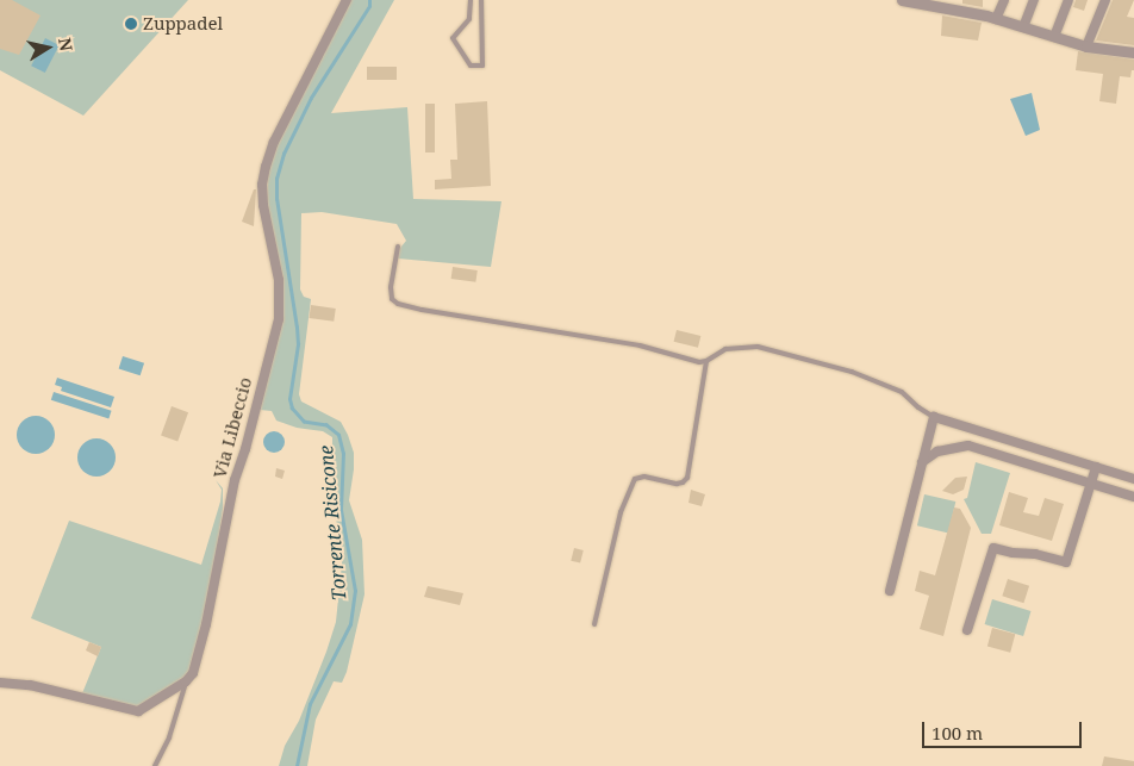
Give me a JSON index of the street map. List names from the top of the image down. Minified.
{"streets":{"street":["Via Libeccio"]},"water":["Torrente Risicone"],"places":["Zuppadel"],"scale_bar":"100 m","north":"right"}
